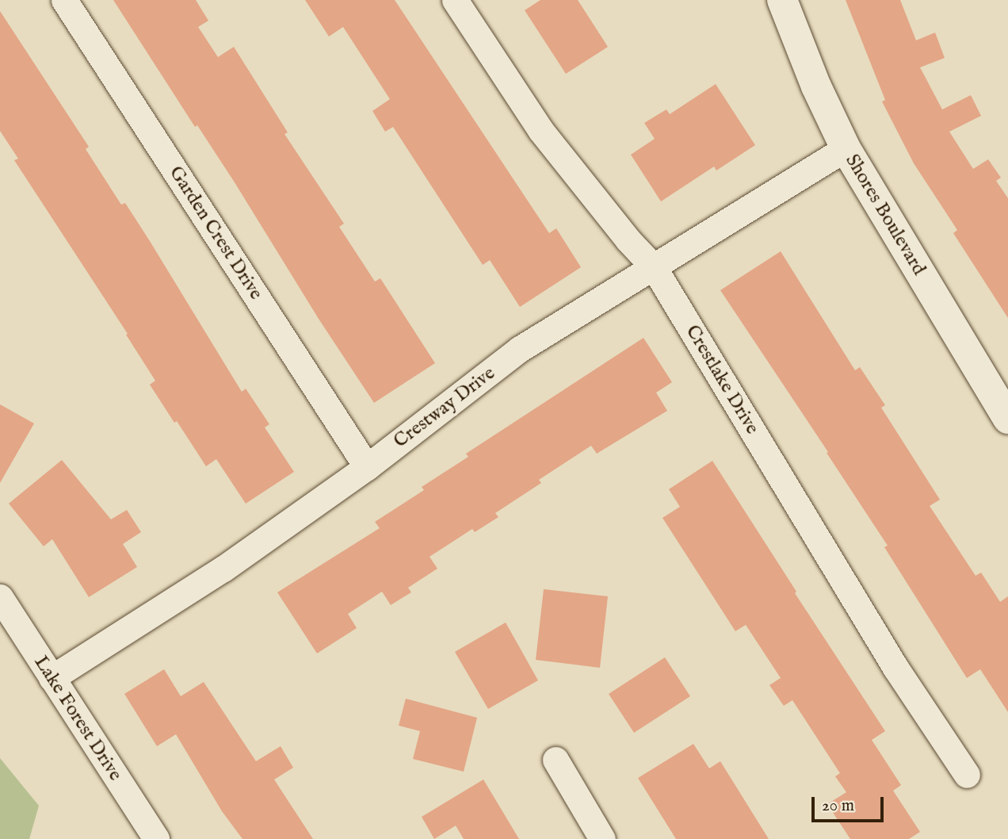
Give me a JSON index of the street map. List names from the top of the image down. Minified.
{"streets":{"street":["Shores Boulevard","Garden Crest Drive","Crestlake Drive","Crestway Drive","Lake Forest Drive"]},"crossings":[["Shores Boulevard","Crestway Drive"],["Garden Crest Drive","Crestway Drive"],["Crestlake Drive","Crestway Drive"],["Crestway Drive","Lake Forest Drive"]],"scale_bar":"20 m"}
